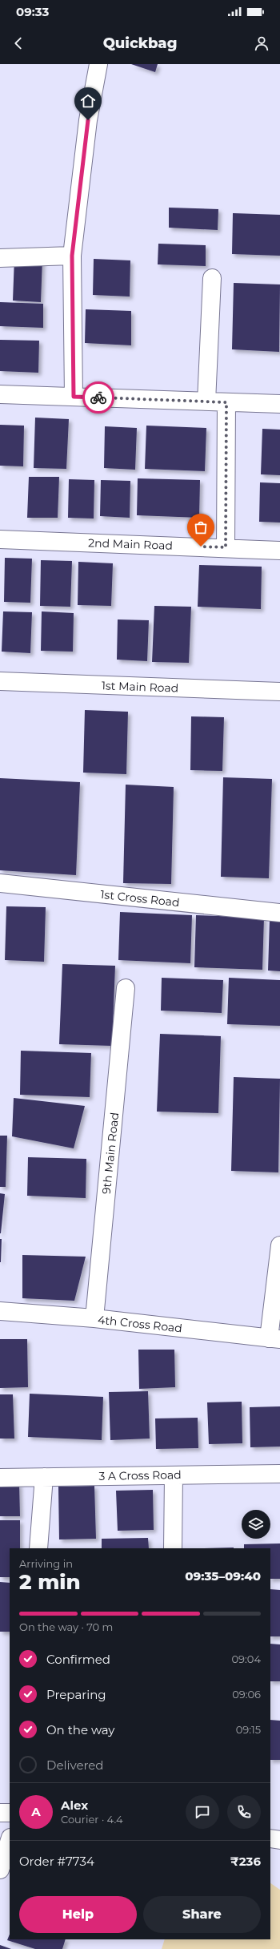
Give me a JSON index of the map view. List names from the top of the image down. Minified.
{"streets":{"street":["2nd Main Road","1st Main Road","1st Cross Road","9th Main Road","4th Cross Road","3 A Cross Road"]},"crossings":[["9th Main Road","4th Cross Road"]],"page":{"status":"09:33","header":"Quickbag","heading":["2 min","Arriving in","09:35–09:40"],"panel":["Alex","Courier · 4.4","Order #7734","₹236"],"bar":"On the way · 70 m","list":[["Confirmed","09:04"],["Preparing","09:06"],["On the way","09:15"],"Delivered"],"round":"A","buttons":["Help","Share"]}}
